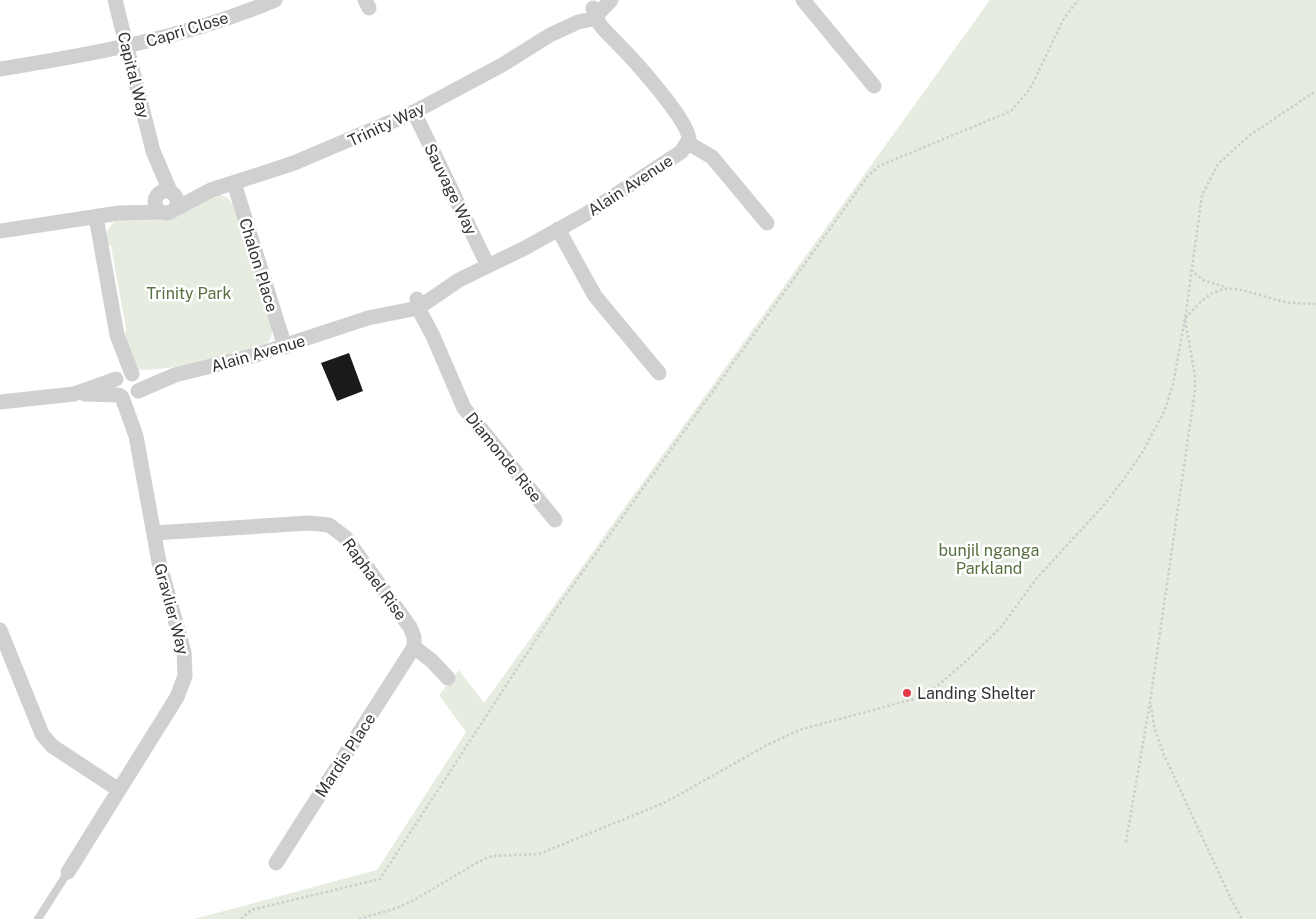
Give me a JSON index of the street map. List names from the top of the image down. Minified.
{"streets":{"street":["Capri Close","Capital Way","Trinity Way","Alain Avenue","Sauvage Way","Chalon Place","Diamonde Rise","Raphael Rise","Gravlier Way","Mardis Place"]},"crossings":[["Capri Close","Capital Way"],["Capital Way","Trinity Way"],["Trinity Way","Alain Avenue"],["Trinity Way","Sauvage Way"],["Trinity Way","Chalon Place"],["Alain Avenue","Sauvage Way"],["Alain Avenue","Chalon Place"],["Alain Avenue","Diamonde Rise"],["Alain Avenue","Gravlier Way"],["Raphael Rise","Gravlier Way"],["Raphael Rise","Mardis Place"]],"parks":["Trinity Park","bunjil nganga Parkland"],"places":["Landing Shelter"]}
